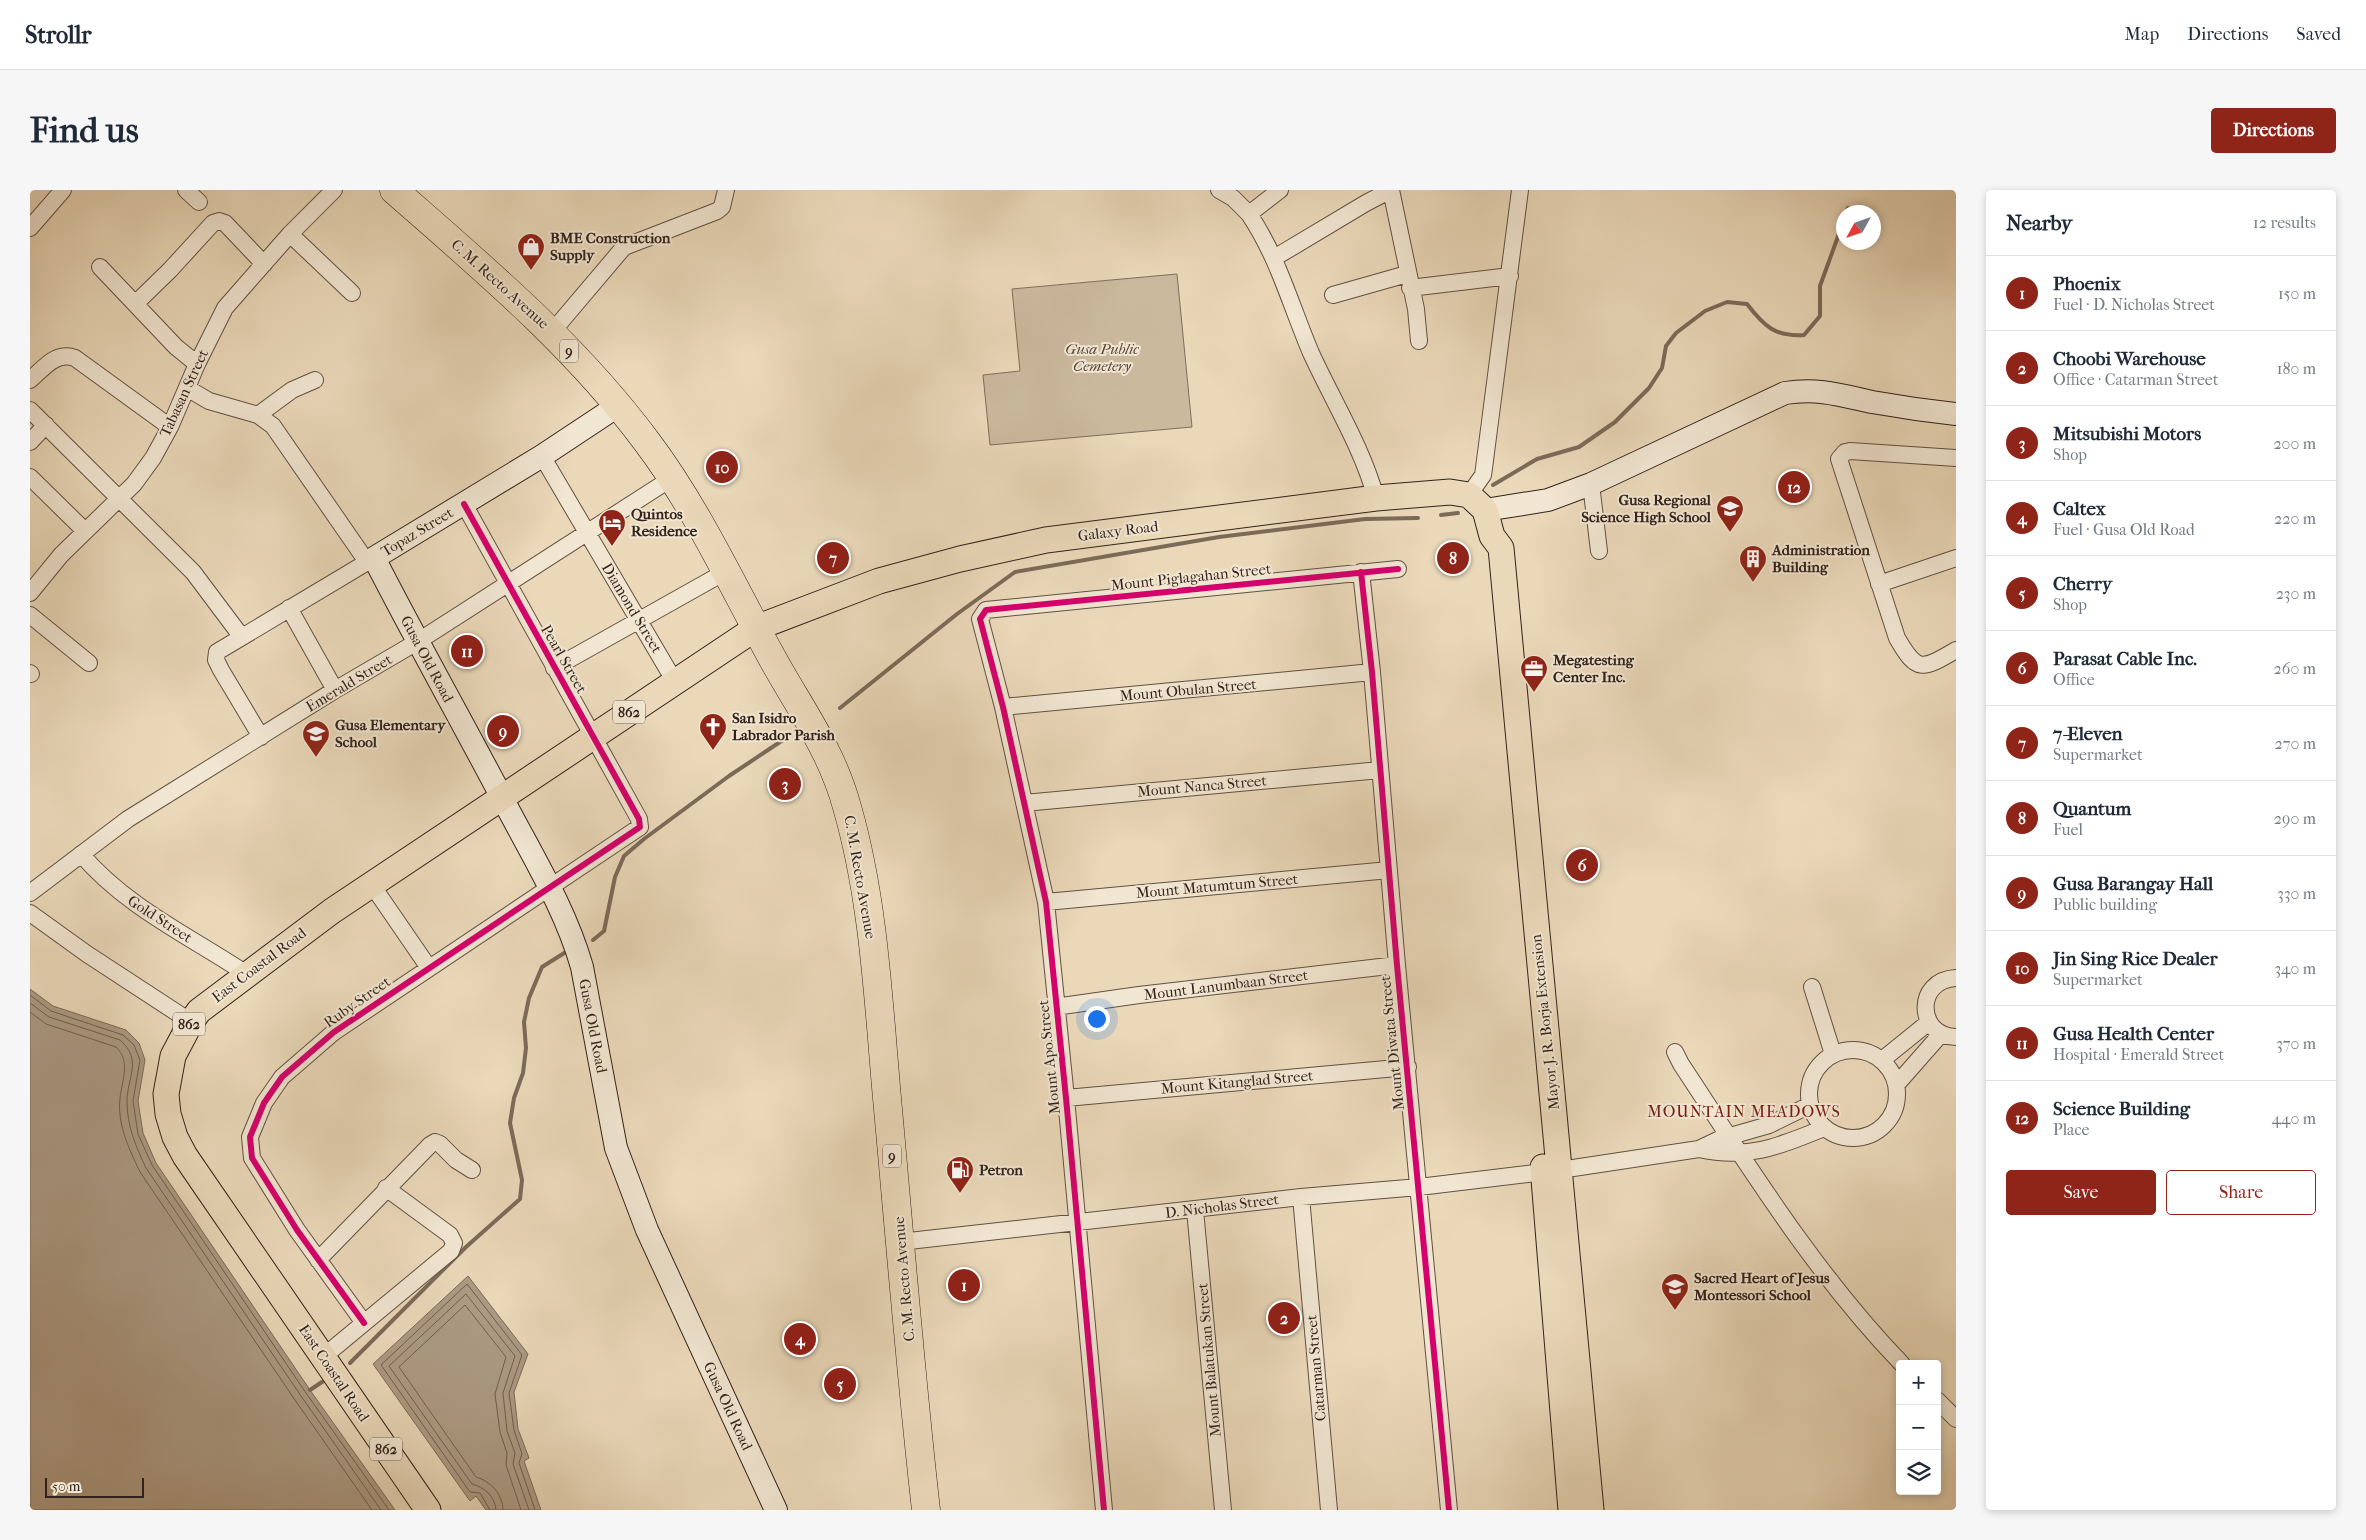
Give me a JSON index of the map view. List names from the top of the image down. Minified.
{"streets":{"highway":["C. M. Recto Avenue","9"],"main road":["Galaxy Road","862","East Coastal Road","Mayor J. R. Borja Extension"],"street":["Tabasan Street","Topaz Street","Mount Piglagahan Street","Diamond Street","Gusa Old Road","Pearl Street","Emerald Street","Mount Obulan Street","Mount Nanca Street","Mount Matumtum Street","Gold Street","Mount Lanumbaan Street","Ruby Street","Mount Diwata Street","Mount Apo Street","Mount Kitanglad Street","D. Nicholas Street","Mount Balatukan Street","Catarman Street"]},"crossings":[["C. M. Recto Avenue","Galaxy Road"],["C. M. Recto Avenue","Topaz Street"],["C. M. Recto Avenue","Emerald Street"],["C. M. Recto Avenue","East Coastal Road"],["C. M. Recto Avenue","D. Nicholas Street"],["Galaxy Road","East Coastal Road"],["Galaxy Road","Mayor J. R. Borja Extension"],["Topaz Street","Diamond Street"],["Topaz Street","Gusa Old Road"],["Topaz Street","Pearl Street"],["Topaz Street","Emerald Street"],["Mount Piglagahan Street","Mount Diwata Street"],["Mount Piglagahan Street","Mount Apo Street"],["Diamond Street","Emerald Street"],["Diamond Street","East Coastal Road"],["Gusa Old Road","Emerald Street"],["Gusa Old Road","East Coastal Road"],["Gusa Old Road","Ruby Street"],["Pearl Street","Emerald Street"],["Pearl Street","East Coastal Road"],["Pearl Street","Ruby Street"],["Emerald Street","Gold Street"],["Mount Obulan Street","Mount Diwata Street"],["Mount Obulan Street","Mount Apo Street"],["Mount Nanca Street","Mount Diwata Street"],["Mount Nanca Street","Mount Apo Street"],["Mount Matumtum Street","Mount Diwata Street"],["Mount Matumtum Street","Mount Apo Street"],["Gold Street","East Coastal Road"],["Mount Lanumbaan Street","Mount Diwata Street"],["Mount Lanumbaan Street","Mount Apo Street"],["Mayor J. R. Borja Extension","D. Nicholas Street"],["Mount Diwata Street","Mount Kitanglad Street"],["Mount Diwata Street","D. Nicholas Street"],["Mount Apo Street","Mount Kitanglad Street"],["Mount Apo Street","D. Nicholas Street"],["D. Nicholas Street","Mount Balatukan Street"],["D. Nicholas Street","Catarman Street"]],"districts":["MOUNTAIN MEADOWS"],"parks":["Gusa Public Cemetery"],"places":{"shop":["BME Construction Supply"],"school or university":["Gusa Regional Science High School","Gusa Elementary School","Sacred Heart of Jesus Montessori School"],"hotel":["Quintos Residence"],"building":["Administration Building"],"office":["Megatesting Center Inc."],"church":["San Isidro Labrador Parish"],"fuel station":["Petron"]},"scale_bar":"50 m","north":"bottom left","page":{"header":"Strollr","nav":["Map","Directions","Saved"],"buttons":["Directions",["Save","Share"]],"title":"Find us","heading":["Nearby","12 results"],"list":[{"mark":"1","name":"Phoenix","note":"Fuel · D. Nicholas Street","value":"150 m"},{"mark":"2","name":"Choobi Warehouse","note":"Office · Catarman Street","value":"180 m"},{"mark":"3","name":"Mitsubishi Motors","note":"Shop","value":"200 m"},{"mark":"4","name":"Caltex","note":"Fuel · Gusa Old Road","value":"220 m"},{"mark":"5","name":"Cherry","note":"Shop","value":"230 m"},{"mark":"6","name":"Parasat Cable Inc.","note":"Office","value":"260 m"},{"mark":"7","name":"7-Eleven","note":"Supermarket","value":"270 m"},{"mark":"8","name":"Quantum","note":"Fuel","value":"290 m"},{"mark":"9","name":"Gusa Barangay Hall","note":"Public building","value":"330 m"},{"mark":"10","name":"Jin Sing Rice Dealer","note":"Supermarket","value":"340 m"},{"mark":"11","name":"Gusa Health Center","note":"Hospital · Emerald Street","value":"370 m"},{"mark":"12","name":"Science Building","note":"Place","value":"440 m"}],"pins":["10","12","7","8","11","9","3","6","1","2","4","5"],"map_buttons":["+","−"],"scale":"50 m"}}
